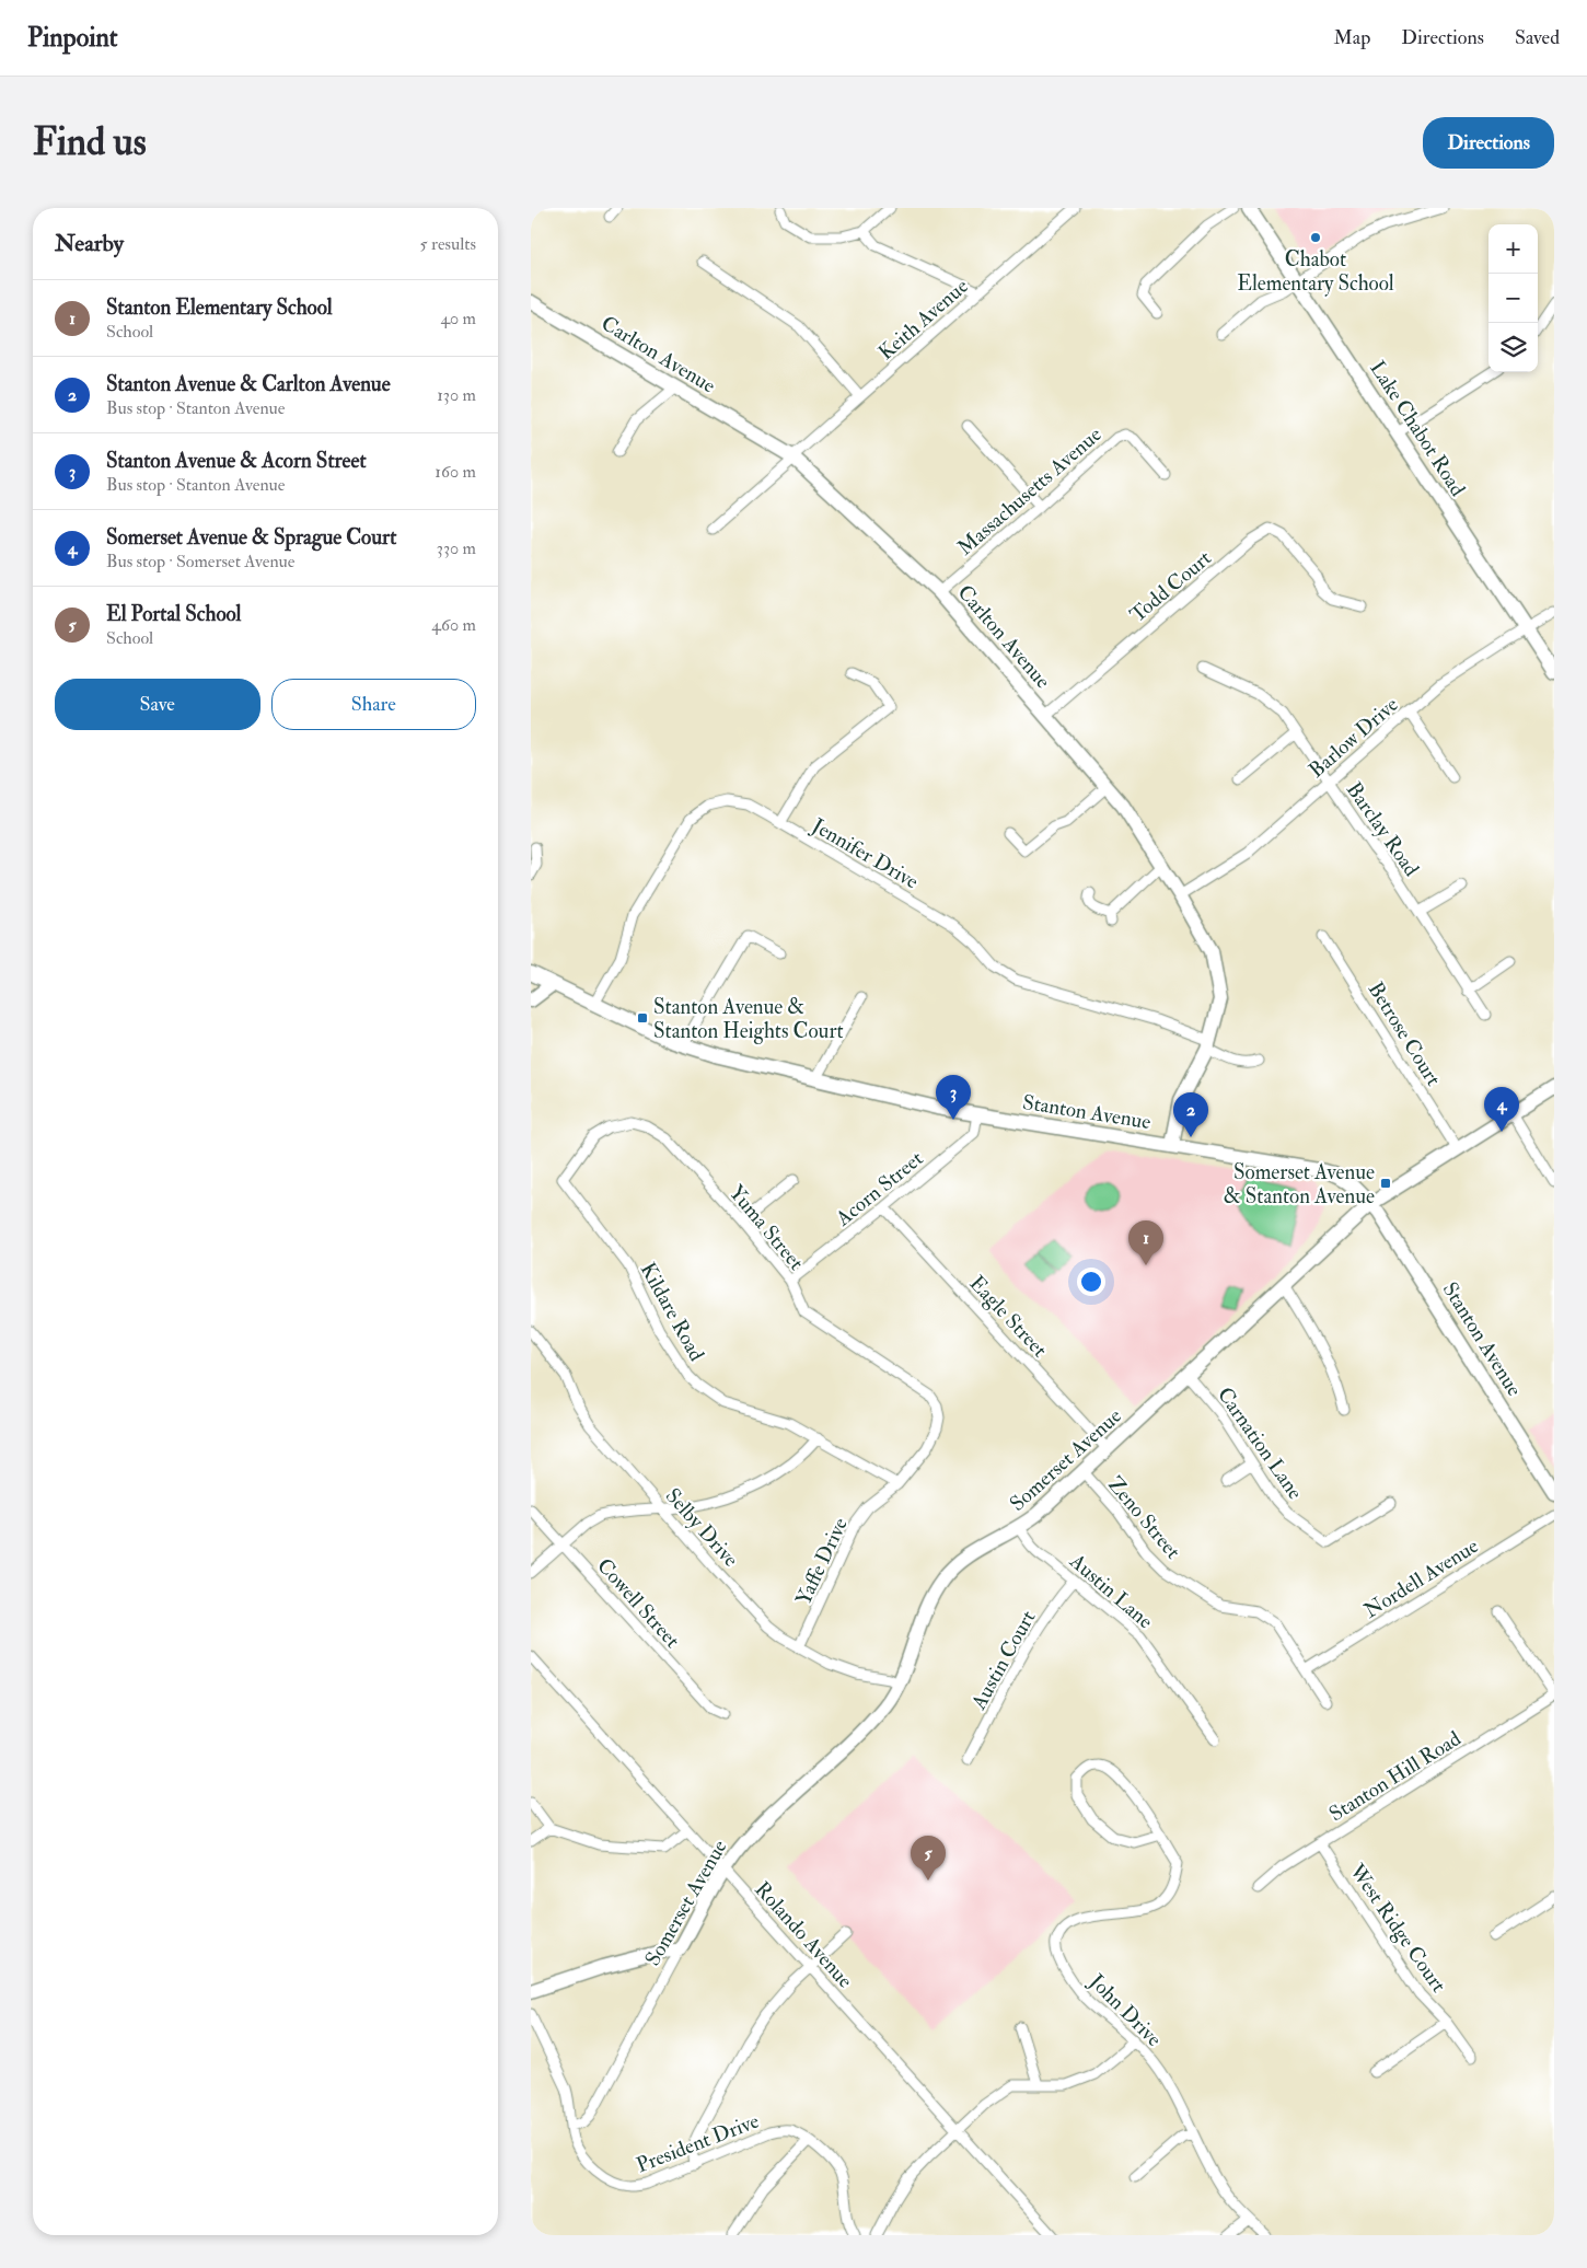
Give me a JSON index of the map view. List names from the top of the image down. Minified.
{"streets":{"street":["Keith Avenue","Carlton Avenue","Lake Chabot Road","Massachusetts Avenue","Todd Court","Barlow Drive","Barclay Road","Jennifer Drive","Betrose Court","Stanton Avenue","Acorn Street","Yuma Street","Kildare Road","Eagle Street","Carnation Lane","Somerset Avenue","Zeno Street","Selby Drive","Yaffe Drive","Nordell Avenue","Austin Lane","Cowell Street","Austin Court","Stanton Hill Road","West Ridge Court","Rolando Avenue","John Drive","President Drive"]},"crossings":[["Keith Avenue","Carlton Avenue"],["Carlton Avenue","Massachusetts Avenue"],["Carlton Avenue","Todd Court"],["Carlton Avenue","Barlow Drive"],["Carlton Avenue","Jennifer Drive"],["Carlton Avenue","Stanton Avenue"],["Lake Chabot Road","Barlow Drive"],["Barlow Drive","Barclay Road"],["Jennifer Drive","Stanton Avenue"],["Betrose Court","Somerset Avenue"],["Stanton Avenue","Acorn Street"],["Stanton Avenue","Somerset Avenue"],["Acorn Street","Yuma Street"],["Acorn Street","Eagle Street"],["Yuma Street","Kildare Road"],["Yuma Street","Yaffe Drive"],["Kildare Road","Yaffe Drive"],["Eagle Street","Somerset Avenue"],["Carnation Lane","Somerset Avenue"],["Somerset Avenue","Zeno Street"],["Somerset Avenue","Selby Drive"],["Somerset Avenue","Austin Lane"],["Somerset Avenue","Rolando Avenue"],["Somerset Avenue","President Drive"],["Zeno Street","Nordell Avenue"],["Selby Drive","Yaffe Drive"],["Austin Lane","Austin Court"],["Stanton Hill Road","West Ridge Court"]],"places":{"other":["Chabot Elementary School"],"transit":["Stanton Avenue & Stanton Heights Court","Somerset Avenue & Stanton Avenue"]},"page":{"header":"Pinpoint","nav":["Map","Directions","Saved"],"buttons":["Directions",["Save","Share"]],"title":"Find us","heading":["Nearby","5 results"],"map_buttons":["+","−"],"list":[{"mark":"1","name":"Stanton Elementary School","note":"School","value":"40 m"},{"mark":"2","name":"Stanton Avenue & Carlton Avenue","note":"Bus stop · Stanton Avenue","value":"130 m"},{"mark":"3","name":"Stanton Avenue & Acorn Street","note":"Bus stop · Stanton Avenue","value":"160 m"},{"mark":"4","name":"Somerset Avenue & Sprague Court","note":"Bus stop · Somerset Avenue","value":"330 m"},{"mark":"5","name":"El Portal School","note":"School","value":"460 m"}],"pins":["3","4","2","1","5"]}}
